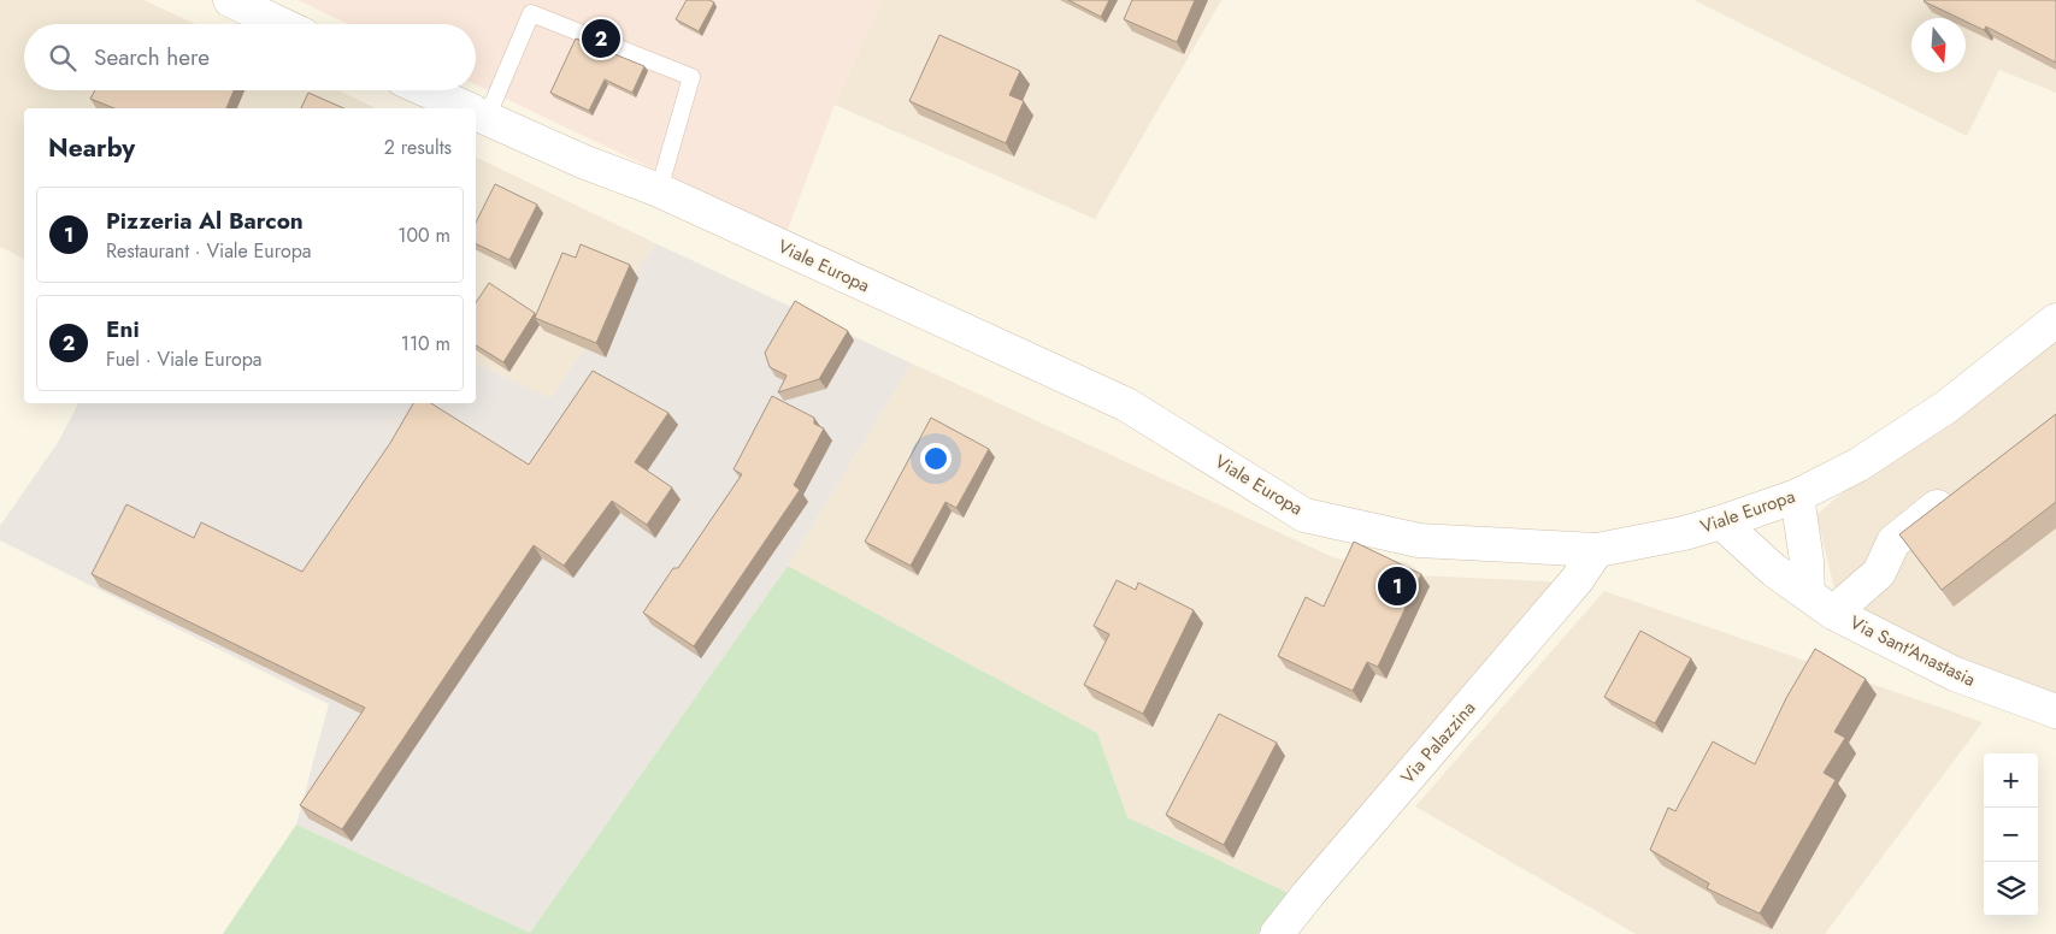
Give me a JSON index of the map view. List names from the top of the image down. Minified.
{"streets":{"main road":["Viale Europa","Via Sant'Anastasia","Via Palazzina"]},"crossings":[["Viale Europa","Via Sant'Anastasia"],["Viale Europa","Via Palazzina"]],"north":"bottom","page":{"pins":["2","1"],"search":"Search here","heading":["Nearby","2 results"],"list":[{"mark":"1","name":"Pizzeria Al Barcon","note":"Restaurant · Viale Europa","value":"100 m"},{"mark":"2","name":"Eni","note":"Fuel · Viale Europa","value":"110 m"}],"map_buttons":["+","−"]}}
